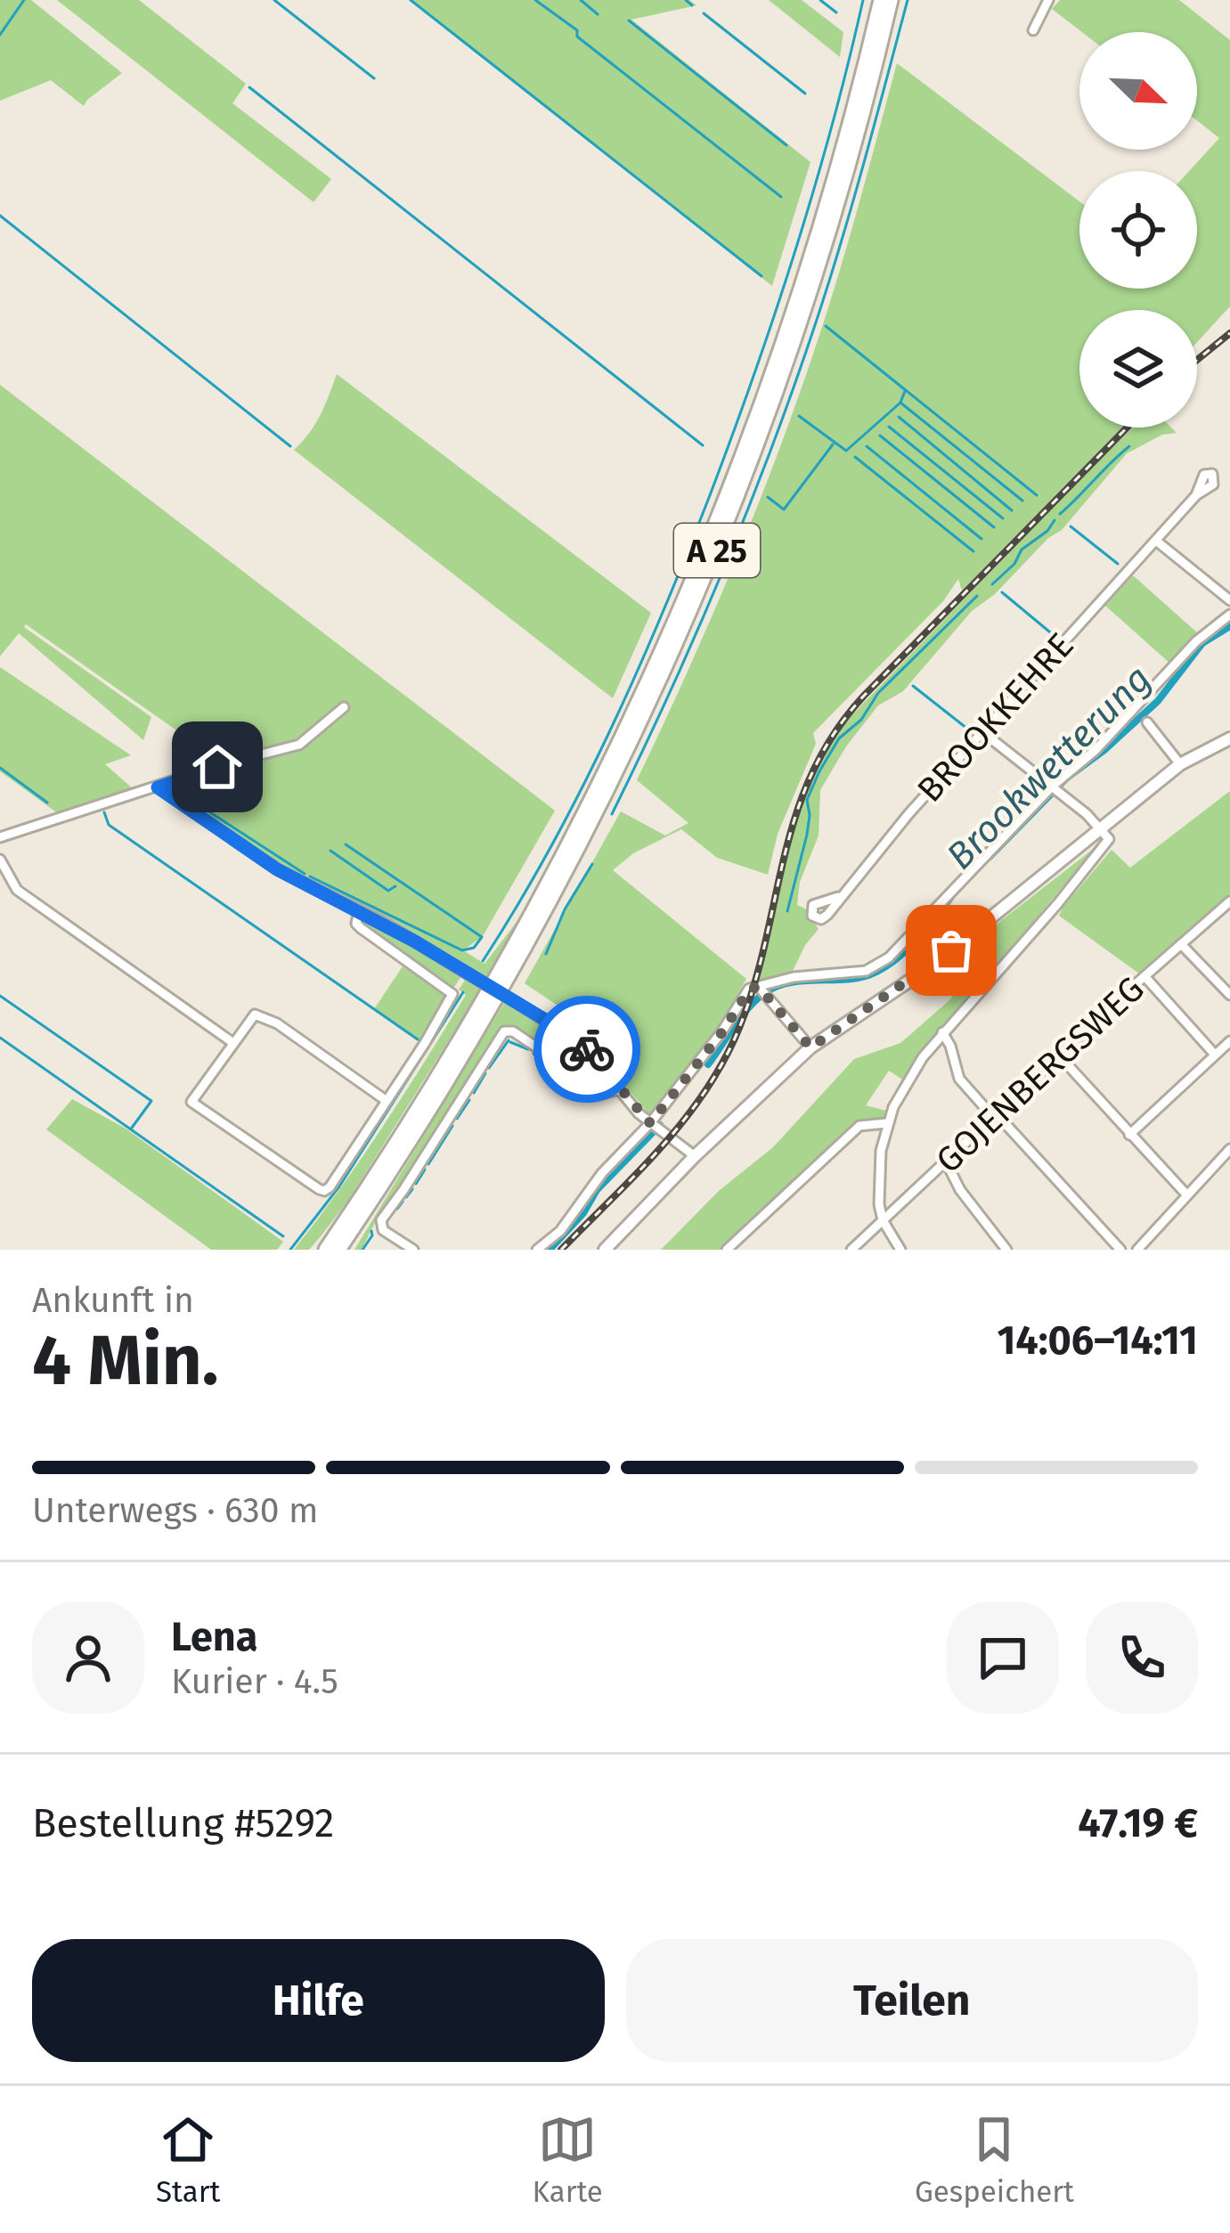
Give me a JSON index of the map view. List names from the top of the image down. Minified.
{"streets":{"highway":["A 25"],"street":["BROOKKEHRE","GOJENBERGSWEG"]},"water":["Brookwetterung"],"north":"bottom right","page":{"heading":["4 Min.","Ankunft in","14:06–14:11"],"panel":["Lena","Kurier · 4.5","Bestellung #5292","47.19 €"],"bar":"Unterwegs · 630 m","buttons":["Hilfe","Teilen"],"tabs":["Start","Karte","Gespeichert"]}}
